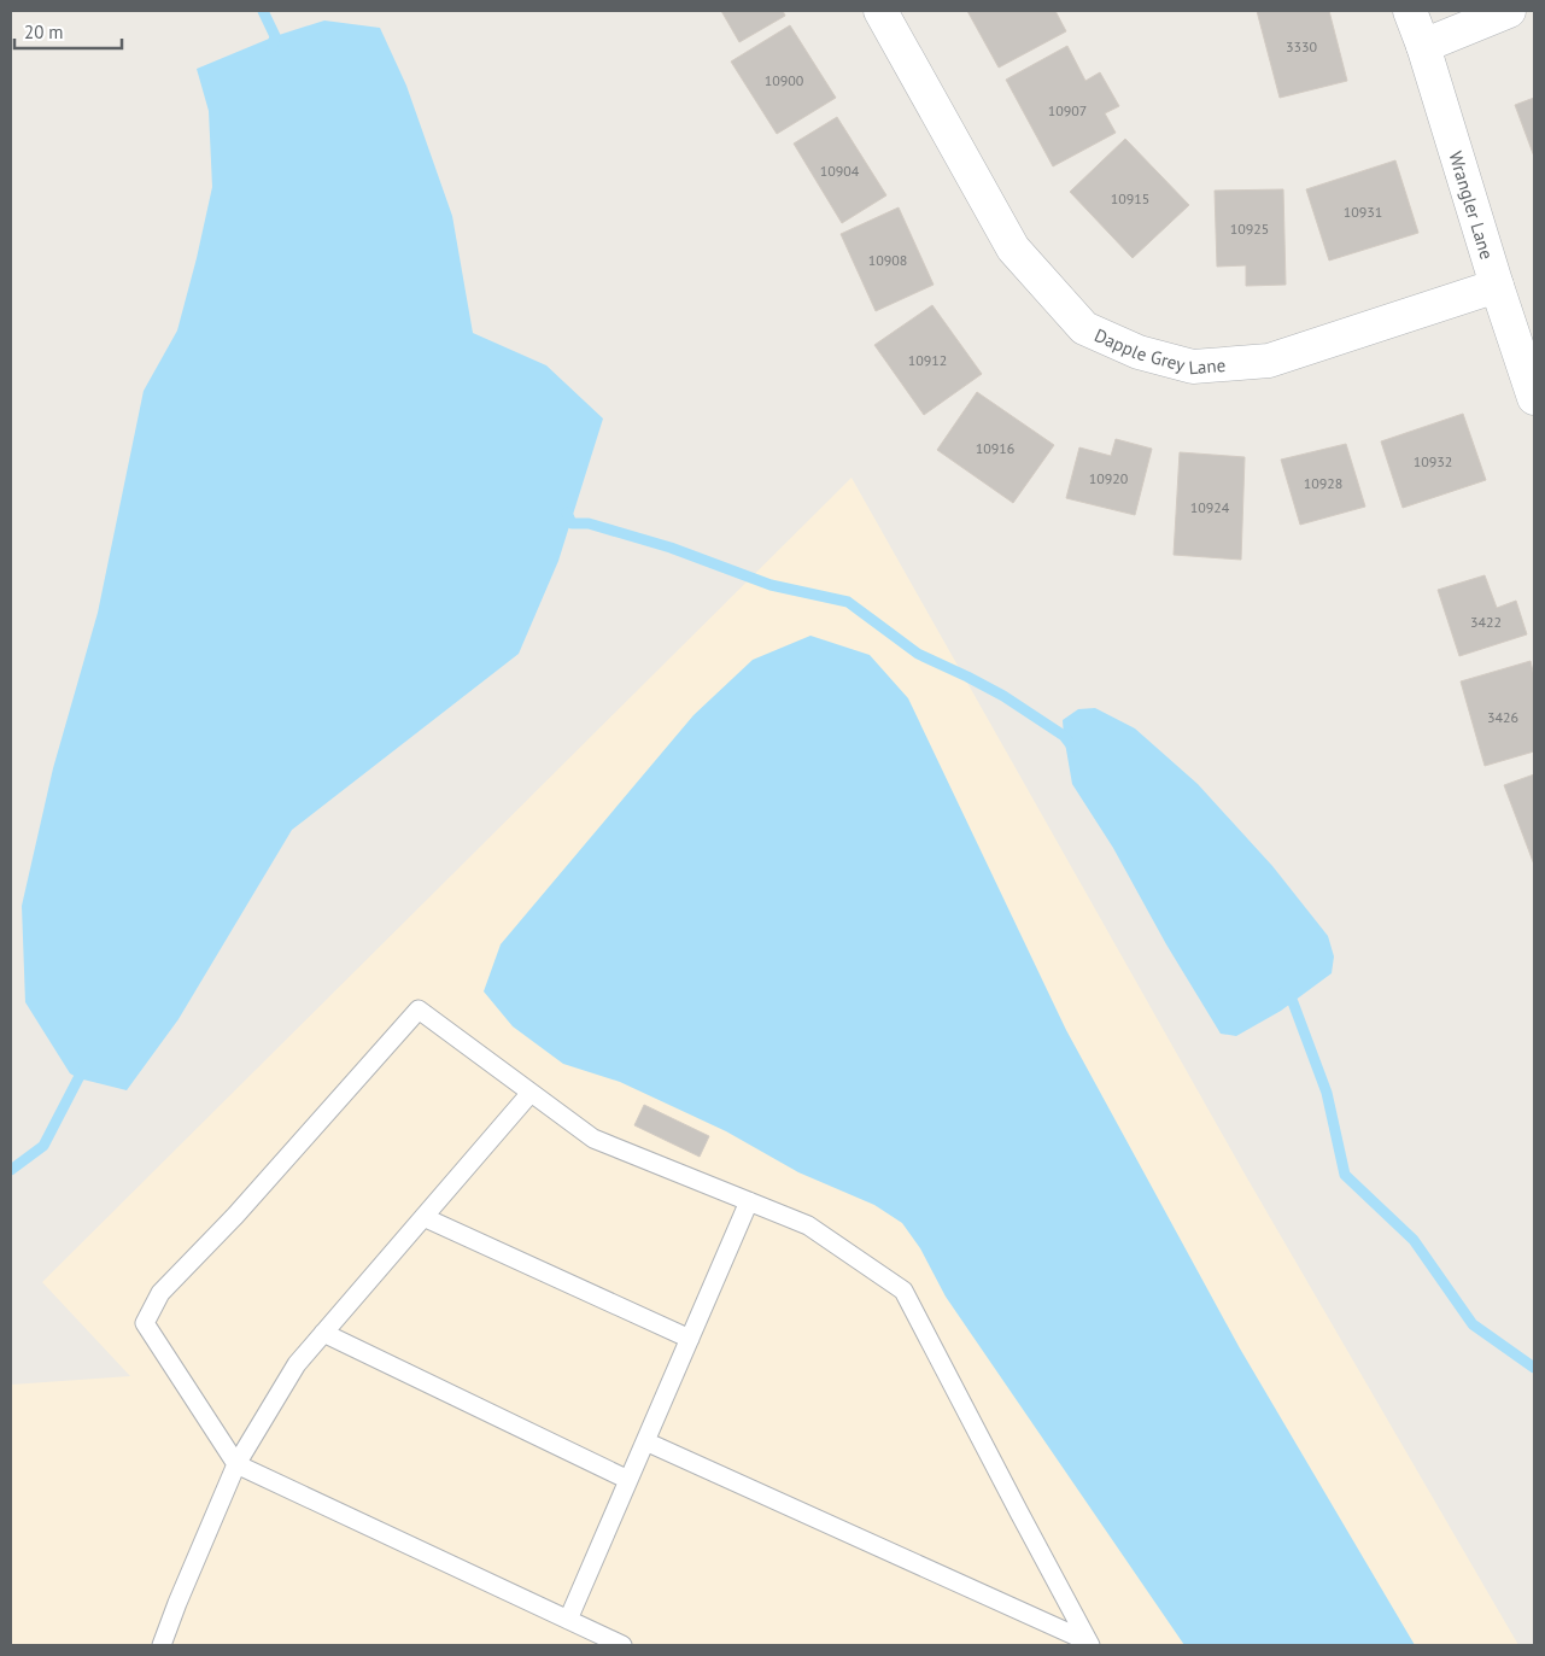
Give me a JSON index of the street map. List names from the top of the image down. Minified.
{"streets":{"street":["Wrangler Lane","Dapple Grey Lane"]},"crossings":[["Wrangler Lane","Dapple Grey Lane"]],"house_numbers":["3330","10900","10907","10904","10915","10931","10925","10908","10912","10916","10932","10920","10928","10924","3422","3426"],"scale_bar":"20 m"}
